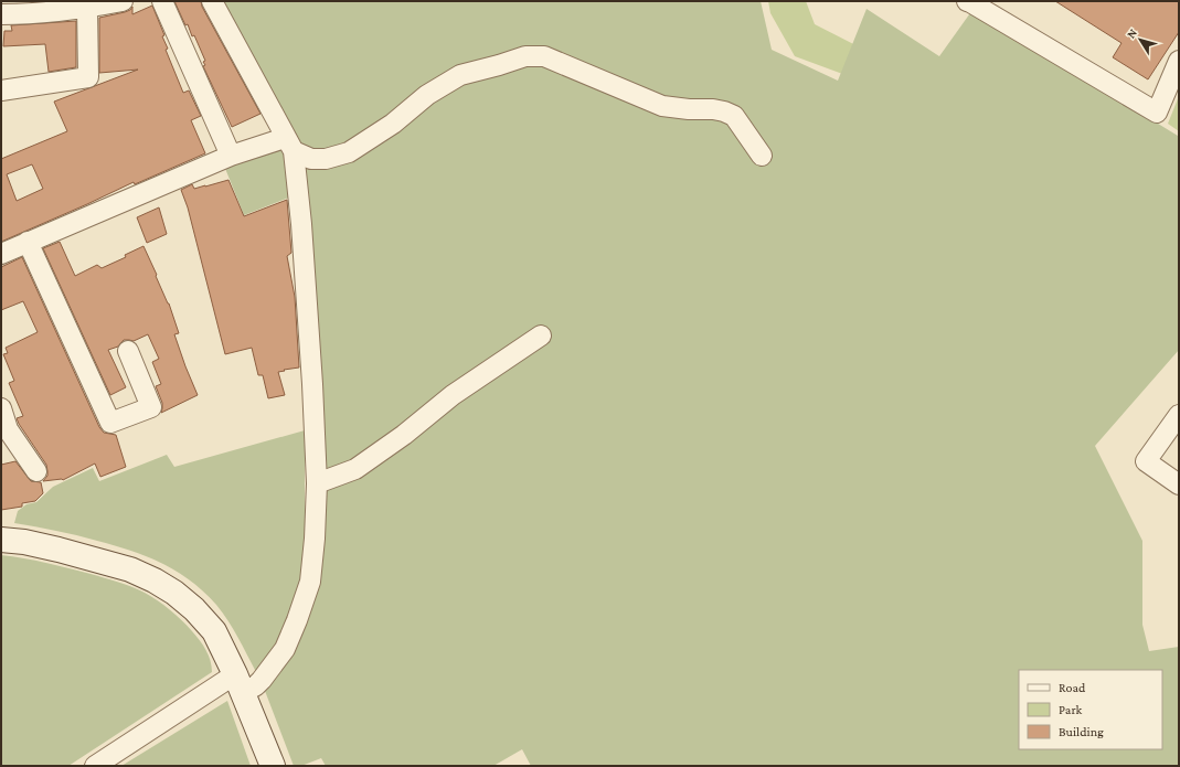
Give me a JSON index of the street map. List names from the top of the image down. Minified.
{"legend":["Road","Park","Building"],"north":"top left"}
